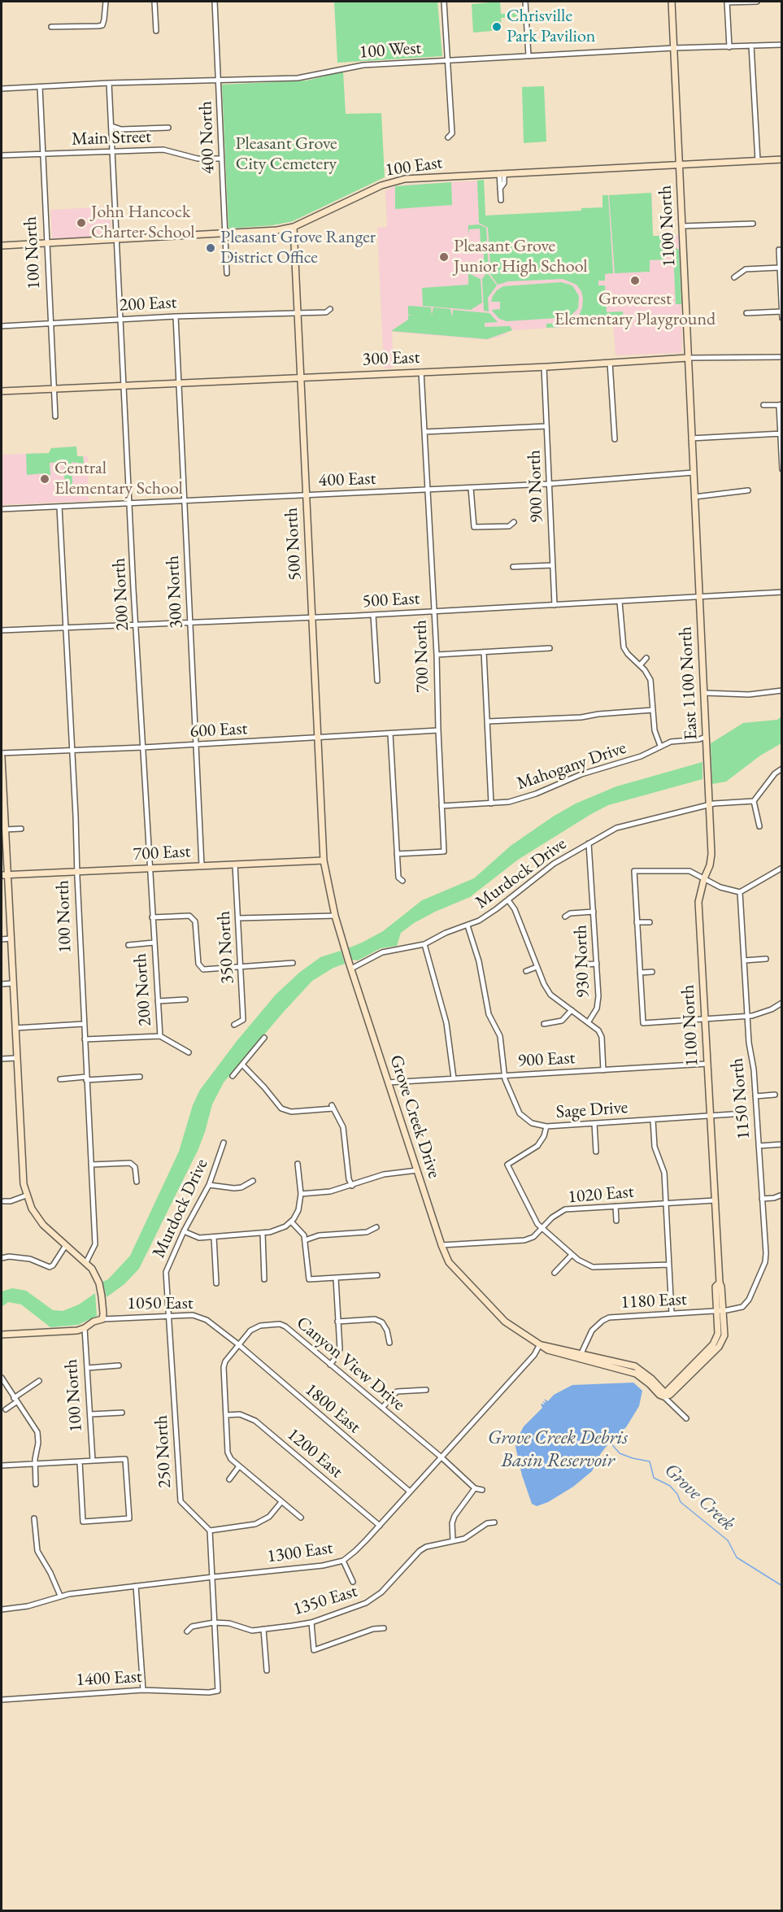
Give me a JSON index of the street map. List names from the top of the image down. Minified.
{"streets":{"street":["100 West","400 North","Main Street","100 East","1100 North","100 North","200 East","300 East","400 East","900 North","500 North","300 North","200 North","500 East","700 North","East 1100 North","600 East","Mahogany Drive","700 East","Murdock Drive","350 North","930 North","900 East","1150 North","Sage Drive","Grove Creek Drive","1020 East","1180 East","1050 East","Canyon View Drive","1800 East","250 North","1200 East","1300 East","1350 East","1400 East"]},"crossings":[["100 West","400 North"],["100 West","1100 North"],["100 West","100 North"],["100 West","200 North"],["400 North","Main Street"],["400 North","100 East"],["Main Street","100 North"],["Main Street","200 North"],["100 East","1100 North"],["100 East","100 North"],["100 East","500 North"],["100 East","200 North"],["1100 North","300 East"],["1100 North","400 East"],["1100 North","500 East"],["1100 North","East 1100 North"],["1100 North","Murdock Drive"],["1100 North","900 East"],["1100 North","Sage Drive"],["1100 North","Grove Creek Drive"],["1100 North","1020 East"],["1100 North","1180 East"],["100 North","200 East"],["100 North","300 East"],["100 North","400 East"],["100 North","500 East"],["100 North","600 East"],["100 North","700 East"],["200 East","500 North"],["200 East","300 North"],["200 East","200 North"],["300 East","900 North"],["300 East","500 North"],["300 East","300 North"],["300 East","200 North"],["300 East","700 North"],["400 East","900 North"],["400 East","500 North"],["400 East","300 North"],["400 East","200 North"],["400 East","700 North"],["900 North","500 East"],["500 North","500 East"],["500 North","600 East"],["500 North","700 East"],["500 North","Grove Creek Drive"],["300 North","500 East"],["300 North","600 East"],["300 North","700 East"],["200 North","500 East"],["200 North","600 East"],["200 North","700 East"],["500 East","700 North"],["500 East","East 1100 North"],["700 North","600 East"],["700 North","Mahogany Drive"],["East 1100 North","Mahogany Drive"],["700 East","350 North"],["700 East","Grove Creek Drive"],["Murdock Drive","930 North"],["Murdock Drive","Sage Drive"],["Murdock Drive","Grove Creek Drive"],["Murdock Drive","1050 East"],["Murdock Drive","250 North"],["930 North","900 East"],["900 East","Sage Drive"],["900 East","Grove Creek Drive"],["1150 North","1180 East"],["Grove Creek Drive","1020 East"],["Grove Creek Drive","1180 East"],["Grove Creek Drive","1300 East"],["1050 East","Canyon View Drive"],["1050 East","1800 East"],["1050 East","250 North"],["Canyon View Drive","1800 East"],["Canyon View Drive","1300 East"],["1800 East","1300 East"],["1200 East","1300 East"],["1350 East","1400 East"]],"water":["Grove Creek Debris Basin Reservoir","Grove Creek"],"parks":["Pleasant Grove City Cemetery"],"places":["Chrisville Park Pavilion","John Hancock Charter School","Pleasant Grove Ranger District Office","Pleasant Grove Junior High School","Grovecrest Elementary Playground","Central Elementary School"]}
